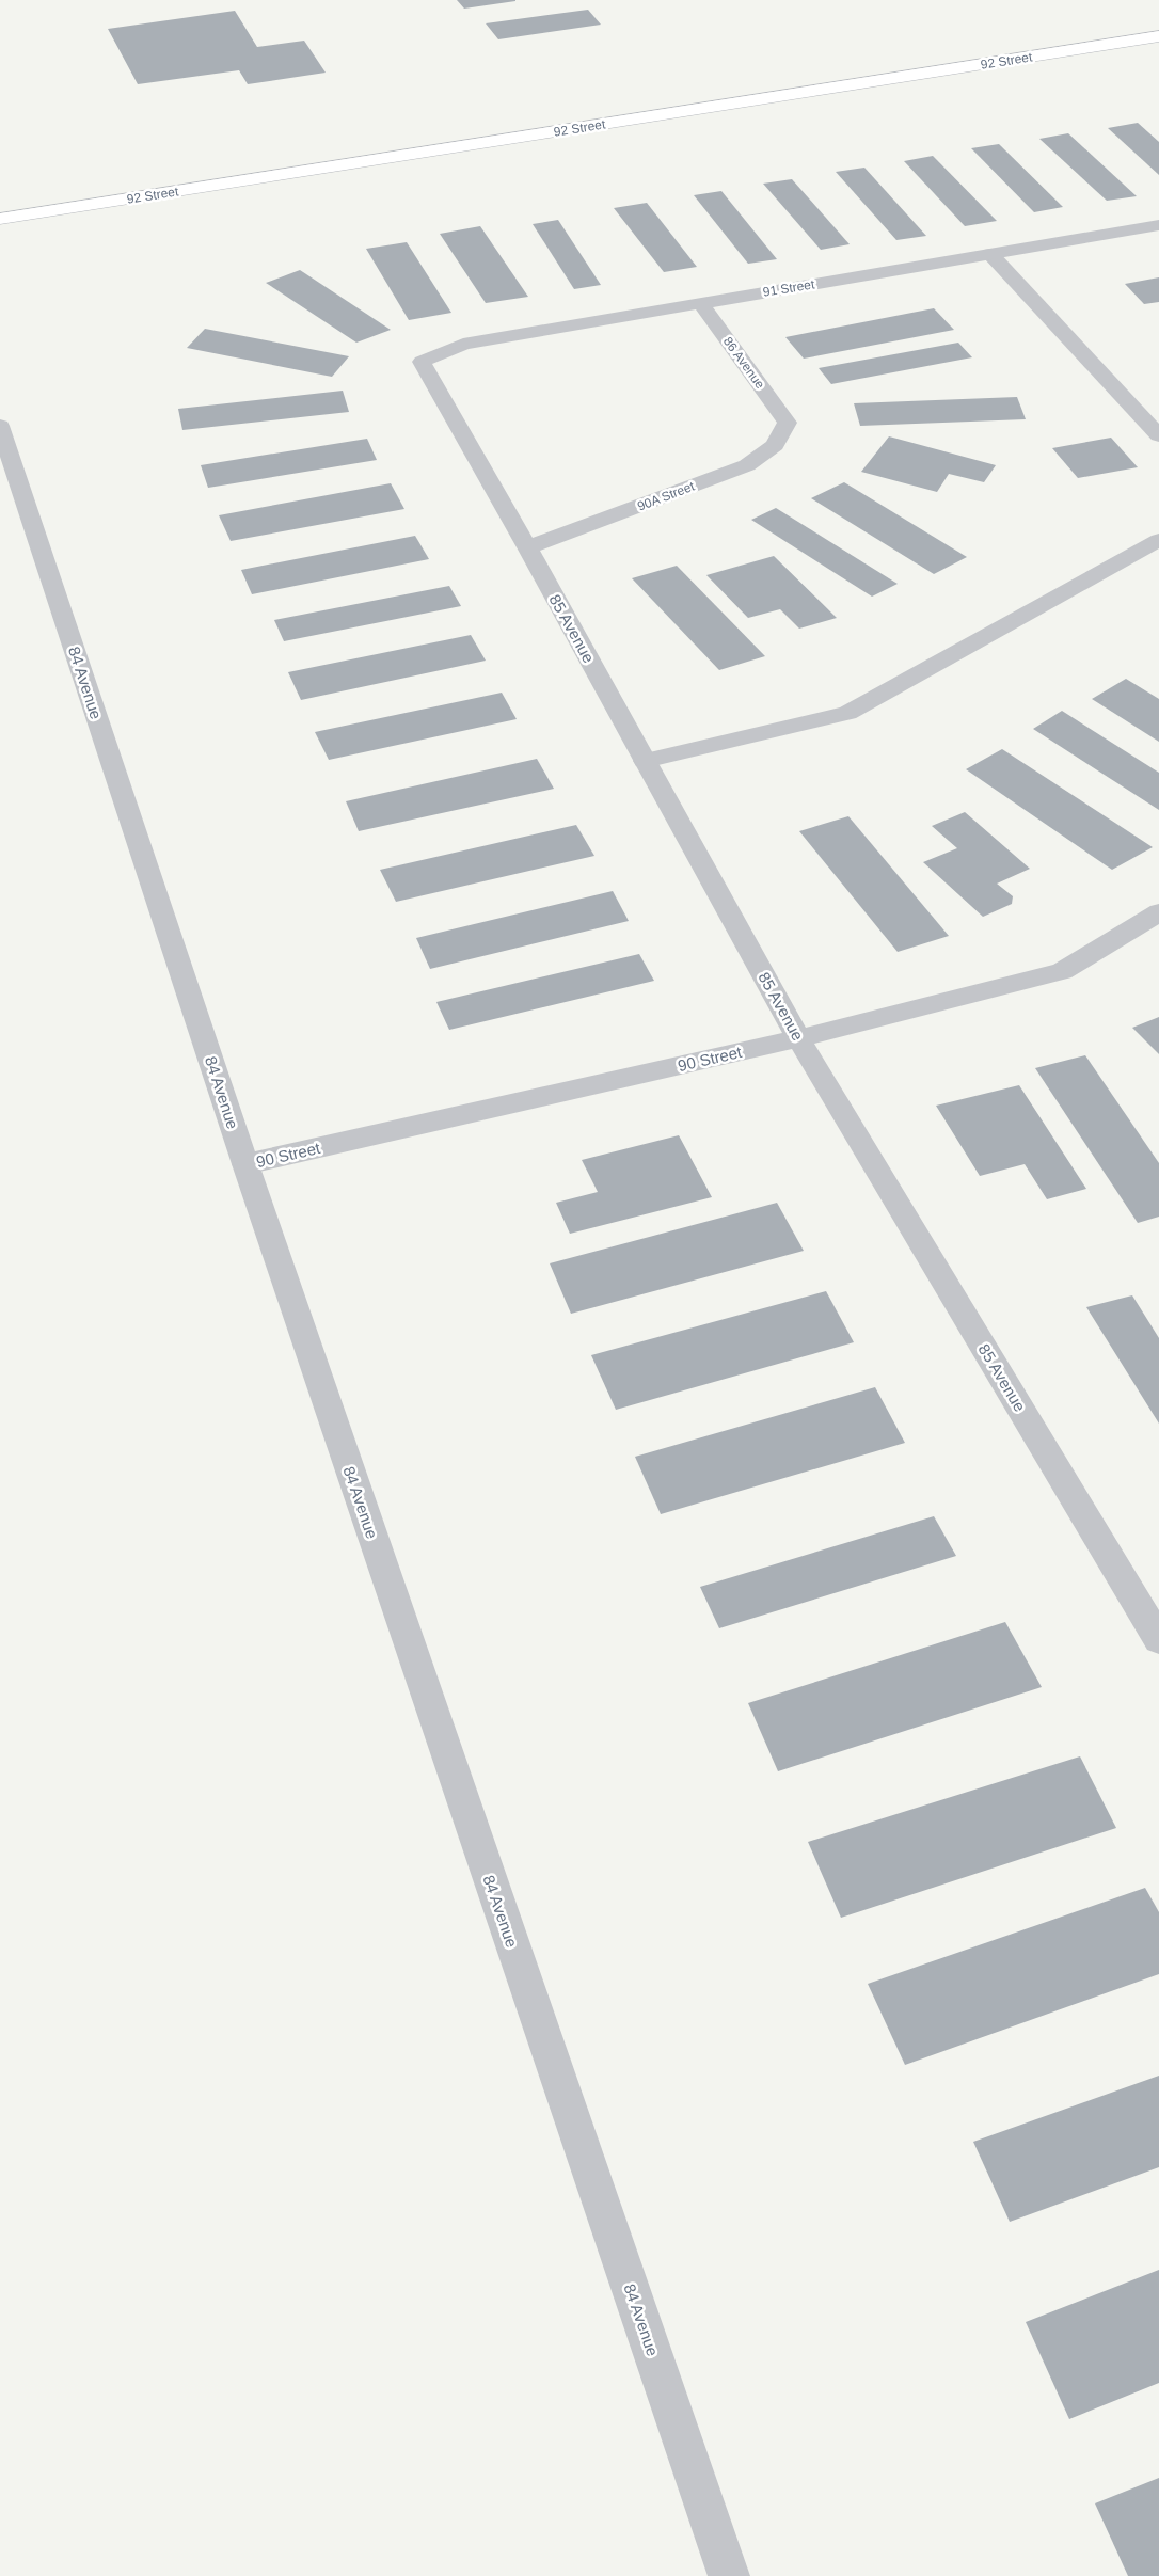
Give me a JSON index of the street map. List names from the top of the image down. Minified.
{"streets":{"main road":["92 Street"],"street":["91 Street","86 Avenue","90A Street","85 Avenue","84 Avenue","90 Street"]},"crossings":[["91 Street","86 Avenue"],["91 Street","85 Avenue"],["86 Avenue","90A Street"],["90A Street","85 Avenue"],["85 Avenue","90 Street"],["84 Avenue","90 Street"]]}
